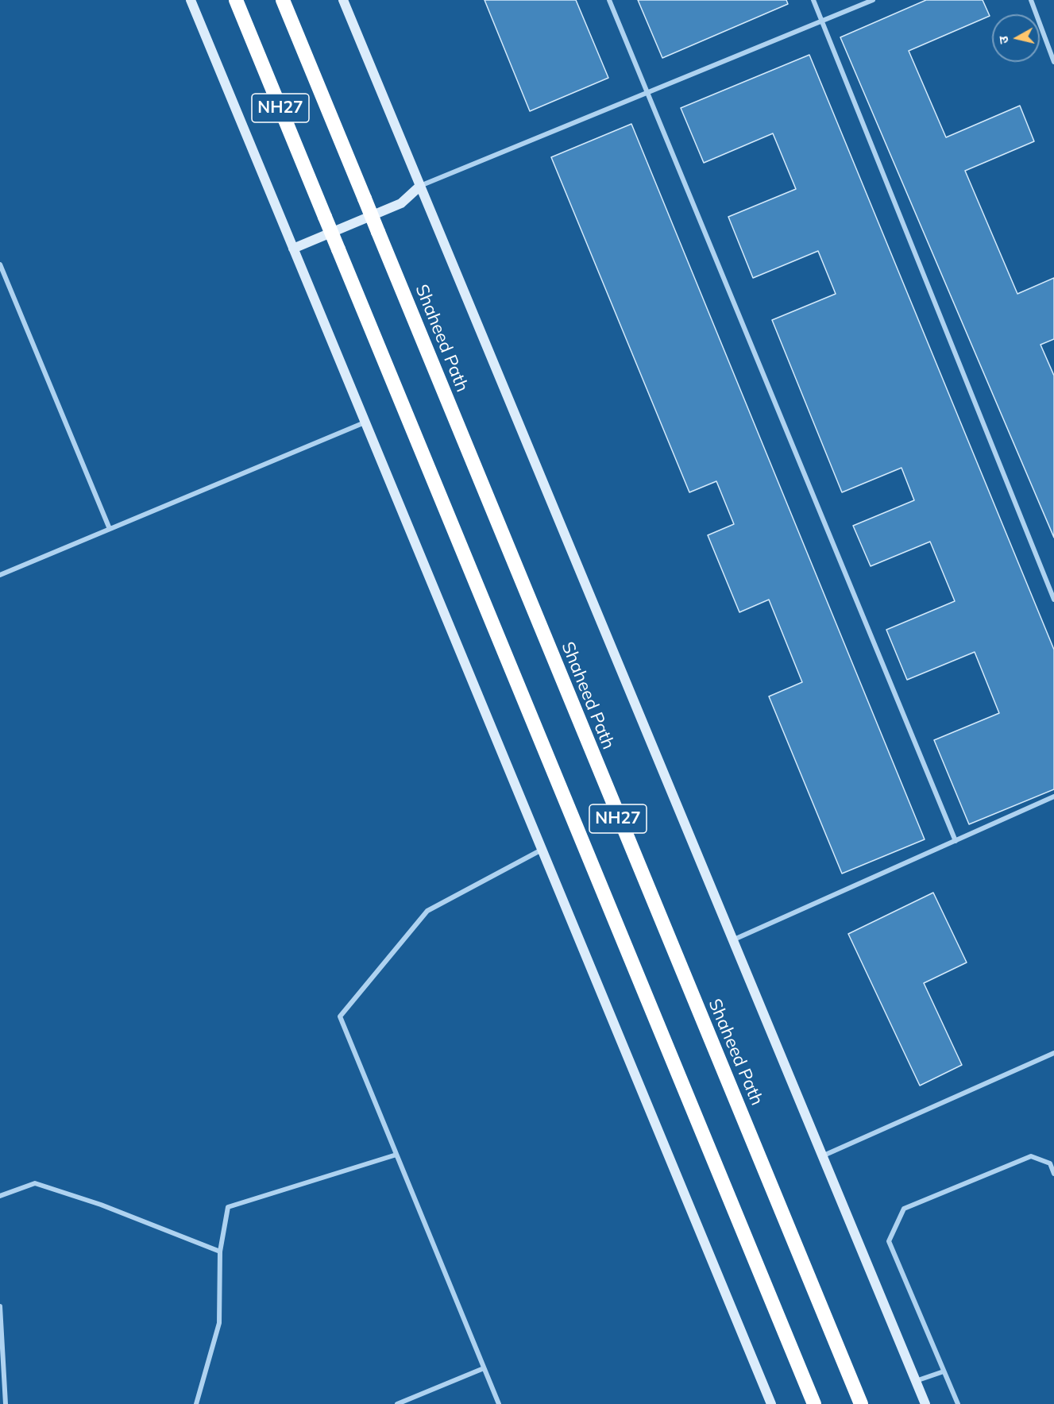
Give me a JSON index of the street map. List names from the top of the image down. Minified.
{"streets":{"highway":["NH27","Shaheed Path"]},"north":"left"}
